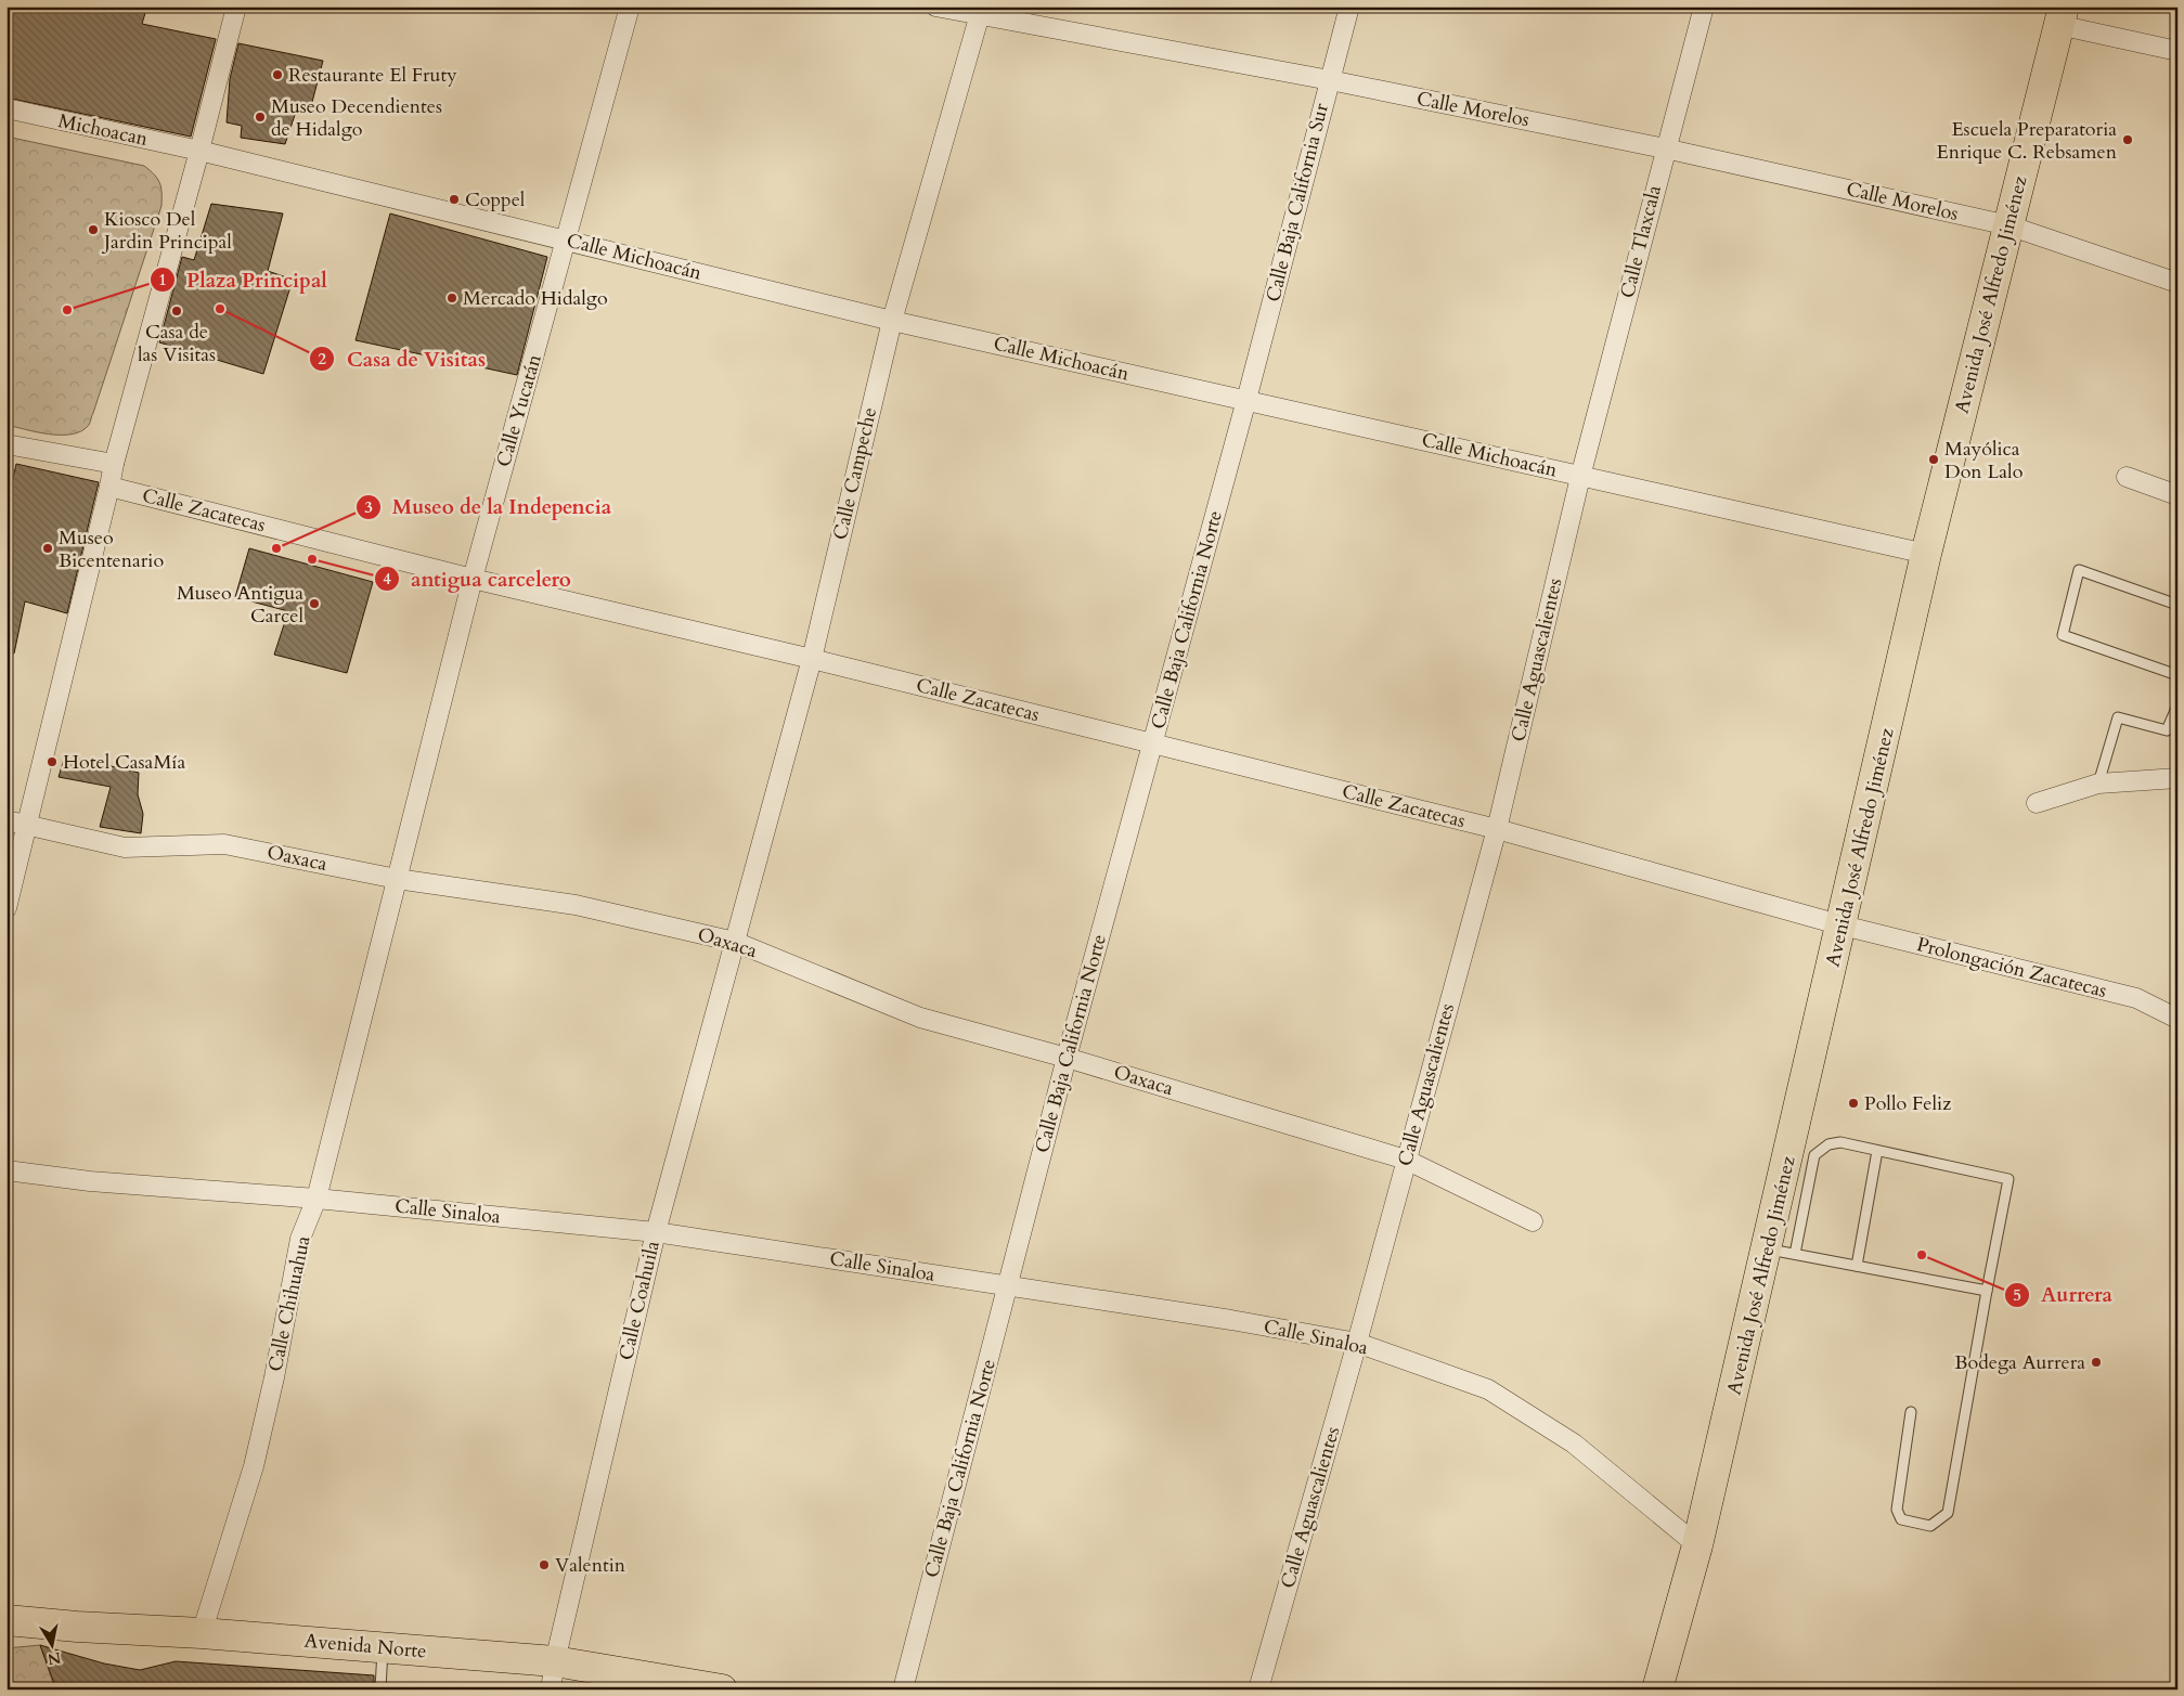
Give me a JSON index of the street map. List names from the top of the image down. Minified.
{"streets":{"main road":["Avenida José Alfredo Jiménez","Avenida Norte"],"street":["Calle Morelos","Michoacan","Calle Baja California Sur","Calle Tlaxcala","Calle Michoacán","Calle Yucatán","Calle Campeche","Calle Zacatecas","Calle Baja California Norte","Calle Aguascalientes","Oaxaca","Prolongación Zacatecas","Calle Sinaloa","Calle Coahuila","Calle Chihuahua"]},"crossings":[["Calle Morelos","Calle Baja California Sur"],["Calle Morelos","Calle Tlaxcala"],["Calle Morelos","Avenida José Alfredo Jiménez"],["Calle Morelos","Calle Campeche"],["Michoacan","Calle Michoacán"],["Calle Baja California Sur","Calle Michoacán"],["Calle Baja California Sur","Calle Baja California Norte"],["Calle Tlaxcala","Calle Michoacán"],["Calle Tlaxcala","Calle Aguascalientes"],["Calle Michoacán","Avenida José Alfredo Jiménez"],["Calle Michoacán","Calle Yucatán"],["Calle Michoacán","Calle Campeche"],["Calle Michoacán","Calle Baja California Norte"],["Calle Michoacán","Calle Aguascalientes"],["Avenida José Alfredo Jiménez","Calle Zacatecas"],["Avenida José Alfredo Jiménez","Prolongación Zacatecas"],["Avenida José Alfredo Jiménez","Calle Sinaloa"],["Calle Yucatán","Calle Zacatecas"],["Calle Yucatán","Oaxaca"],["Calle Yucatán","Calle Chihuahua"],["Calle Campeche","Calle Zacatecas"],["Calle Campeche","Oaxaca"],["Calle Campeche","Calle Coahuila"],["Calle Zacatecas","Calle Baja California Norte"],["Calle Zacatecas","Calle Aguascalientes"],["Calle Zacatecas","Prolongación Zacatecas"],["Calle Baja California Norte","Oaxaca"],["Calle Baja California Norte","Calle Sinaloa"],["Calle Aguascalientes","Oaxaca"],["Calle Aguascalientes","Calle Sinaloa"],["Oaxaca","Calle Coahuila"],["Oaxaca","Calle Chihuahua"],["Calle Sinaloa","Calle Coahuila"],["Calle Sinaloa","Calle Chihuahua"],["Calle Coahuila","Avenida Norte"],["Calle Chihuahua","Avenida Norte"]],"places":["Restaurante El Fruty","Museo Decendientes de Hidalgo","Escuela Preparatoria Enrique C. Rebsamen","Coppel","Kiosco Del Jardin Principal","Mercado Hidalgo","Casa de Visitas","Plaza Principal","Casa de las Visitas","Mayólica Don Lalo","Museo Bicentenario","Museo de la Indepencia","antigua carcelero","Museo Antigua Carcel","Hotel CasaMía","Pollo Feliz","Aurrera","Bodega Aurrera","Valentin"],"north":"bottom"}
